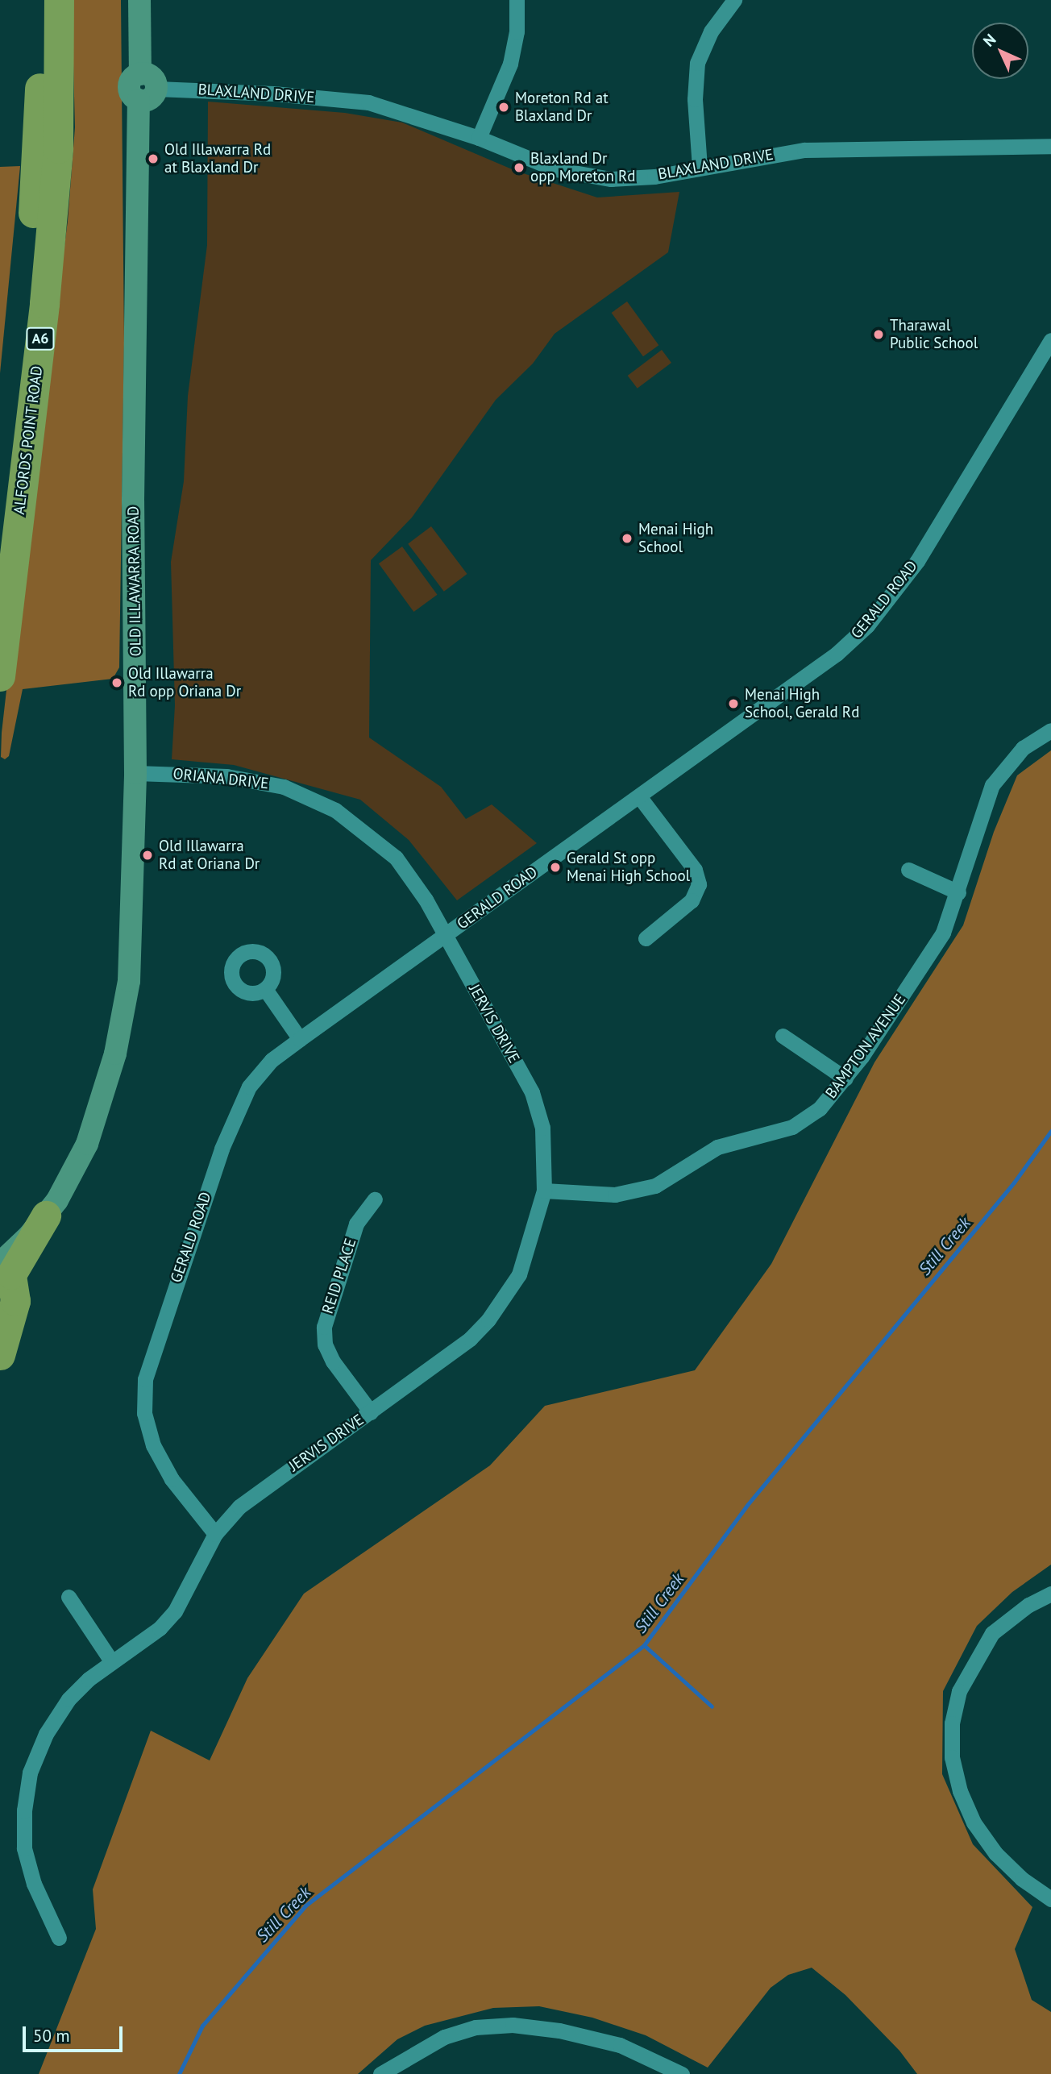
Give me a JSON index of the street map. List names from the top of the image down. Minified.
{"streets":{"highway":["A6","ALFORDS POINT ROAD"],"street":["BLAXLAND DRIVE","OLD ILLAWARRA ROAD","GERALD ROAD","ORIANA DRIVE","JERVIS DRIVE","BAMPTON AVENUE","REID PLACE"]},"crossings":[["BLAXLAND DRIVE","OLD ILLAWARRA ROAD"],["OLD ILLAWARRA ROAD","ORIANA DRIVE"],["GERALD ROAD","ORIANA DRIVE"],["GERALD ROAD","JERVIS DRIVE"],["ORIANA DRIVE","JERVIS DRIVE"],["JERVIS DRIVE","BAMPTON AVENUE"],["JERVIS DRIVE","REID PLACE"]],"water":["Still Creek"],"places":["Moreton Rd at Blaxland Dr","Old Illawarra Rd at Blaxland Dr","Blaxland Dr opp Moreton Rd","Tharawal Public School","Menai High School","Old Illawarra Rd opp Oriana Dr","Menai High School, Gerald Rd","Old Illawarra Rd at Oriana Dr","Gerald St opp Menai High School"],"scale_bar":"50 m","north":"top left"}
